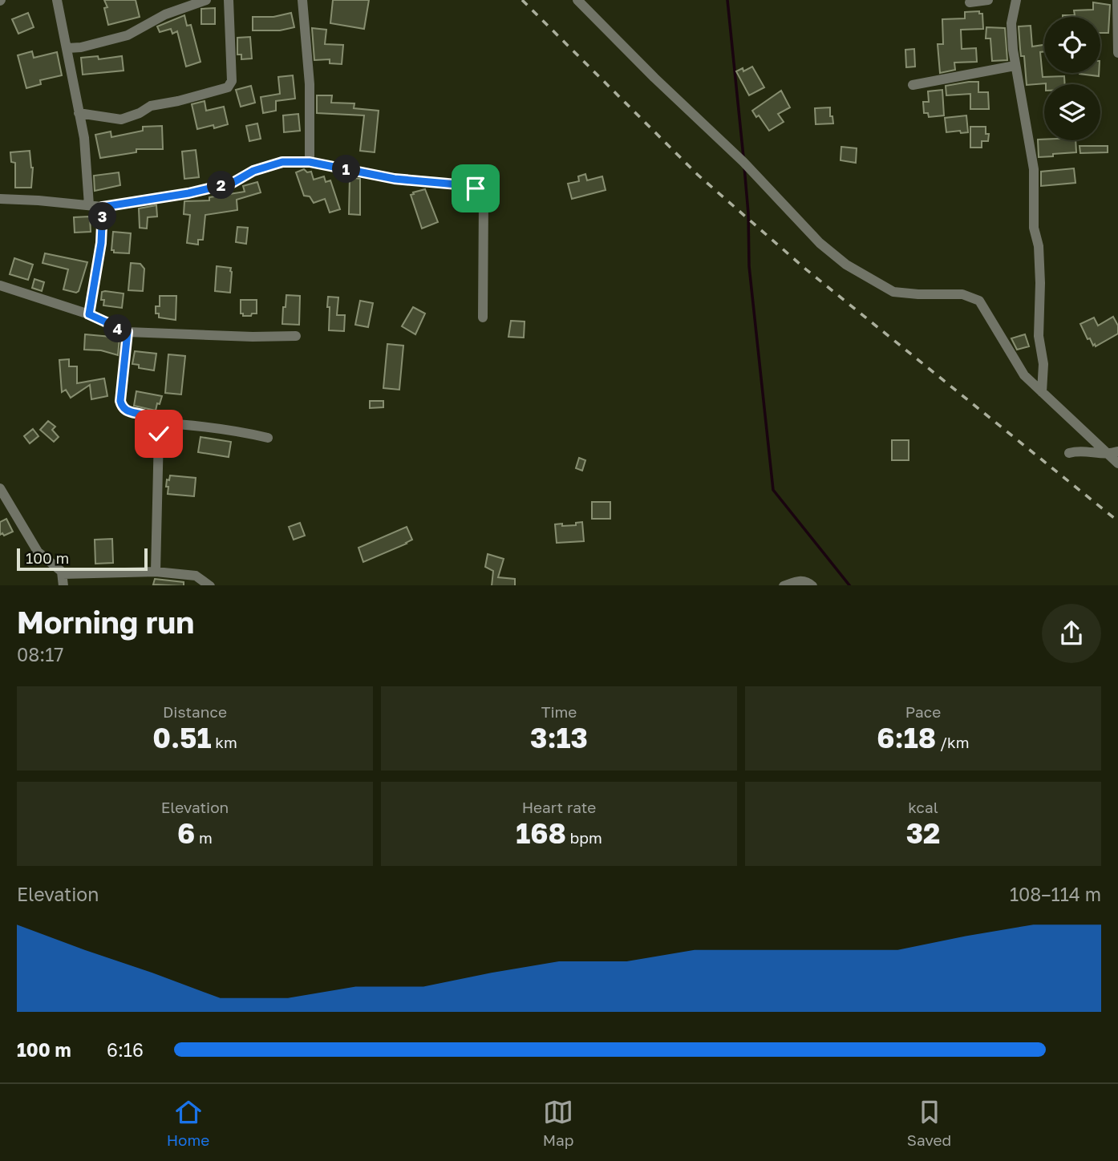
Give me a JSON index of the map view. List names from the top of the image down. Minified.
{"scale_bar":"100 m","page":{"pins":["1","2","3","4"],"scale":"100 m","heading":["Morning run","08:17"],"stats":[["Distance","0.51 km"],["Time","3:13"],["Pace","6:18 /km"],["Elevation","6 m"],["Heart rate","168 bpm"],["kcal","32"]],"chart":["Elevation","108–114 m"],"list":[{"name":"100 m","note":"6:16"}],"tabs":["Home","Map","Saved"]}}
